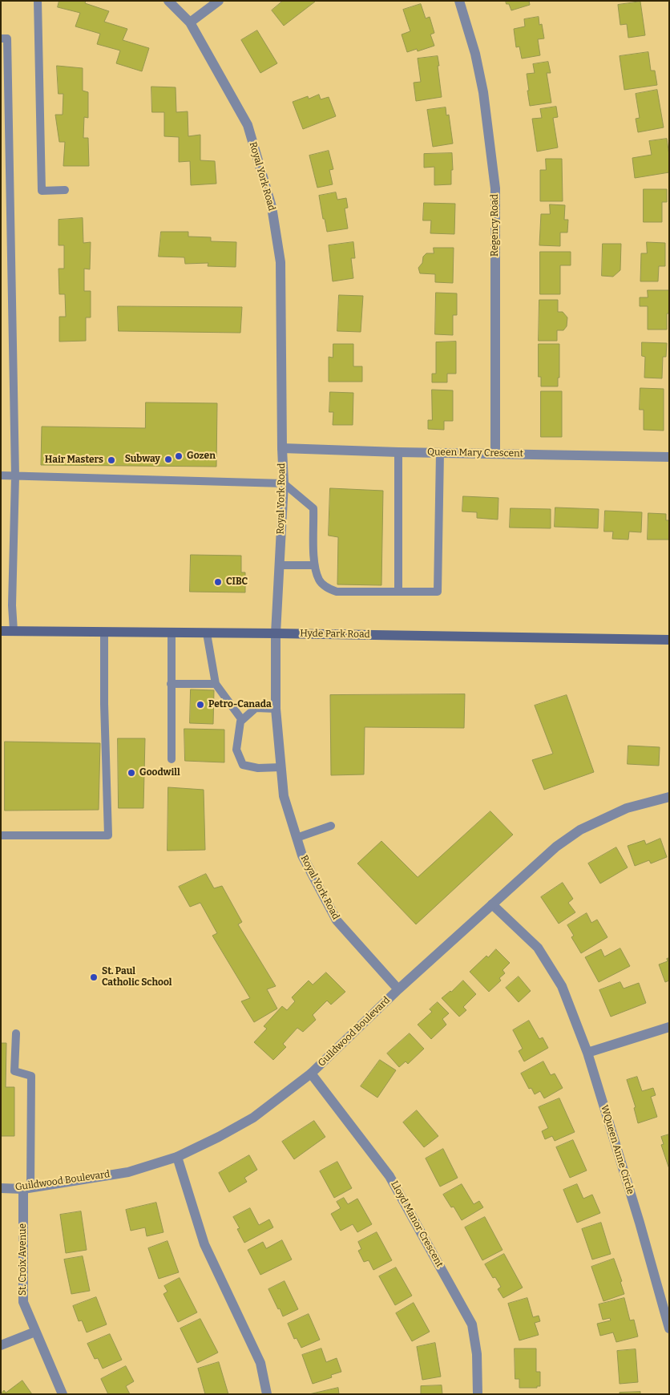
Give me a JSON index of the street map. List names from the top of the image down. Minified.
{"streets":{"main road":["Hyde Park Road"],"street":["Royal York Road","Regency Road","Queen Mary Crescent","Guildwood Boulevard","WQueen Anne Circle","Lloyd Manor Crescent","St. Croix Avenue"]},"crossings":[["Royal York Road","Queen Mary Crescent"],["Royal York Road","Hyde Park Road"],["Royal York Road","Guildwood Boulevard"],["Regency Road","Queen Mary Crescent"],["Guildwood Boulevard","WQueen Anne Circle"],["Guildwood Boulevard","Lloyd Manor Crescent"],["Guildwood Boulevard","St. Croix Avenue"]],"places":["Gozen","Subway","Hair Masters","CIBC","Petro-Canada","Goodwill","St. Paul Catholic School"]}
